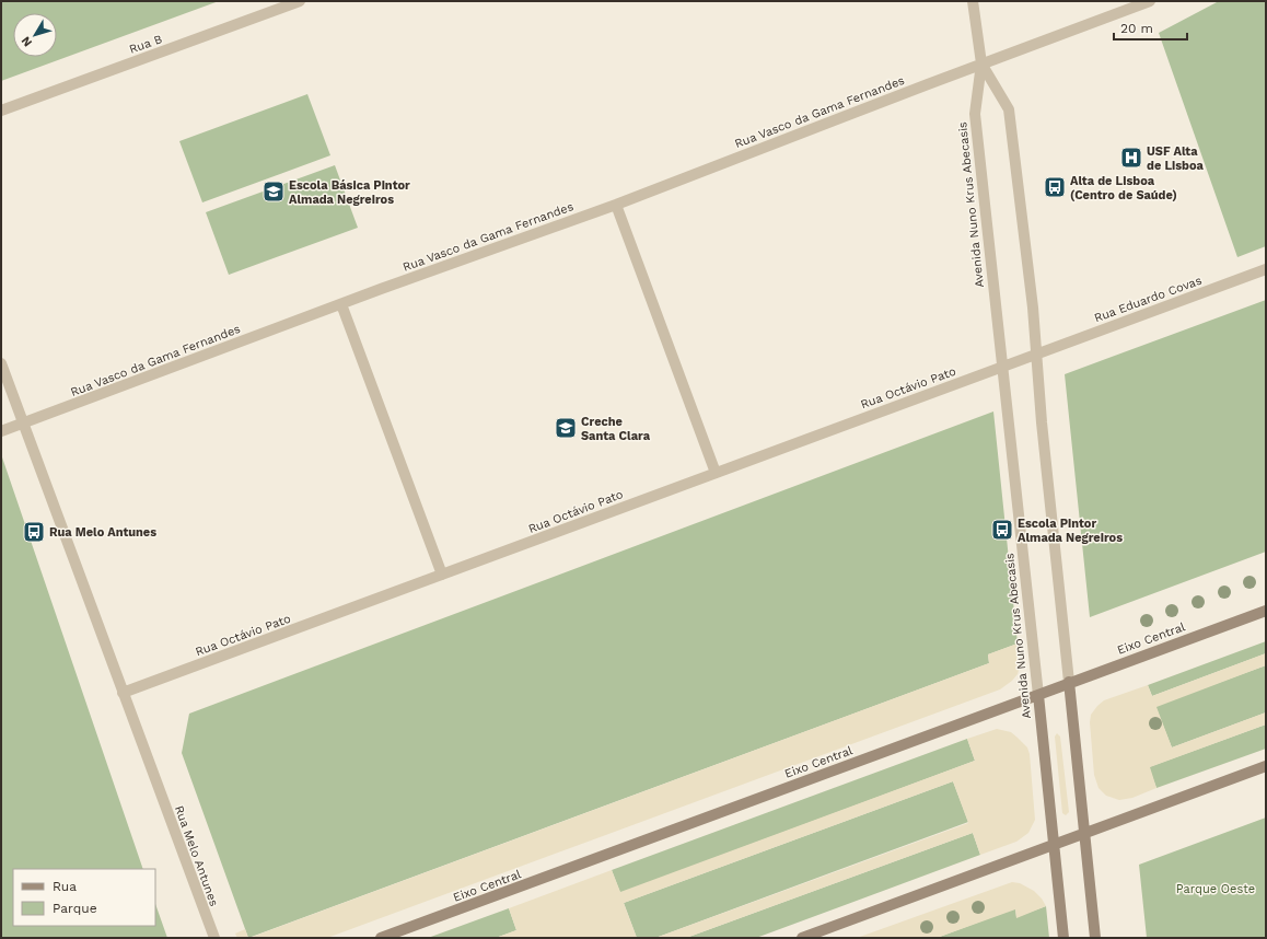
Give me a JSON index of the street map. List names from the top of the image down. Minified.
{"streets":{"main road":["Avenida Nuno Krus Abecasis","Eixo Central"],"street":["Rua B","Rua Vasco da Gama Fernandes","Rua Eduardo Covas","Rua Octávio Pato","Rua Melo Antunes"]},"crossings":[["Rua Vasco da Gama Fernandes","Avenida Nuno Krus Abecasis"],["Rua Vasco da Gama Fernandes","Rua Melo Antunes"],["Avenida Nuno Krus Abecasis","Rua Octávio Pato"],["Avenida Nuno Krus Abecasis","Eixo Central"],["Rua Eduardo Covas","Rua Octávio Pato"],["Rua Octávio Pato","Rua Melo Antunes"]],"parks":["Parque Oeste"],"places":{"hospital":["USF Alta de Lisboa"],"bus stop":["Alta de Lisboa (Centro de Saúde)","Escola Pintor Almada Negreiros","Rua Melo Antunes"],"school or university":["Escola Básica Pintor Almada Negreiros","Creche Santa Clara"]},"legend":["Rua","Parque"],"scale_bar":"20 m","north":"bottom left"}
